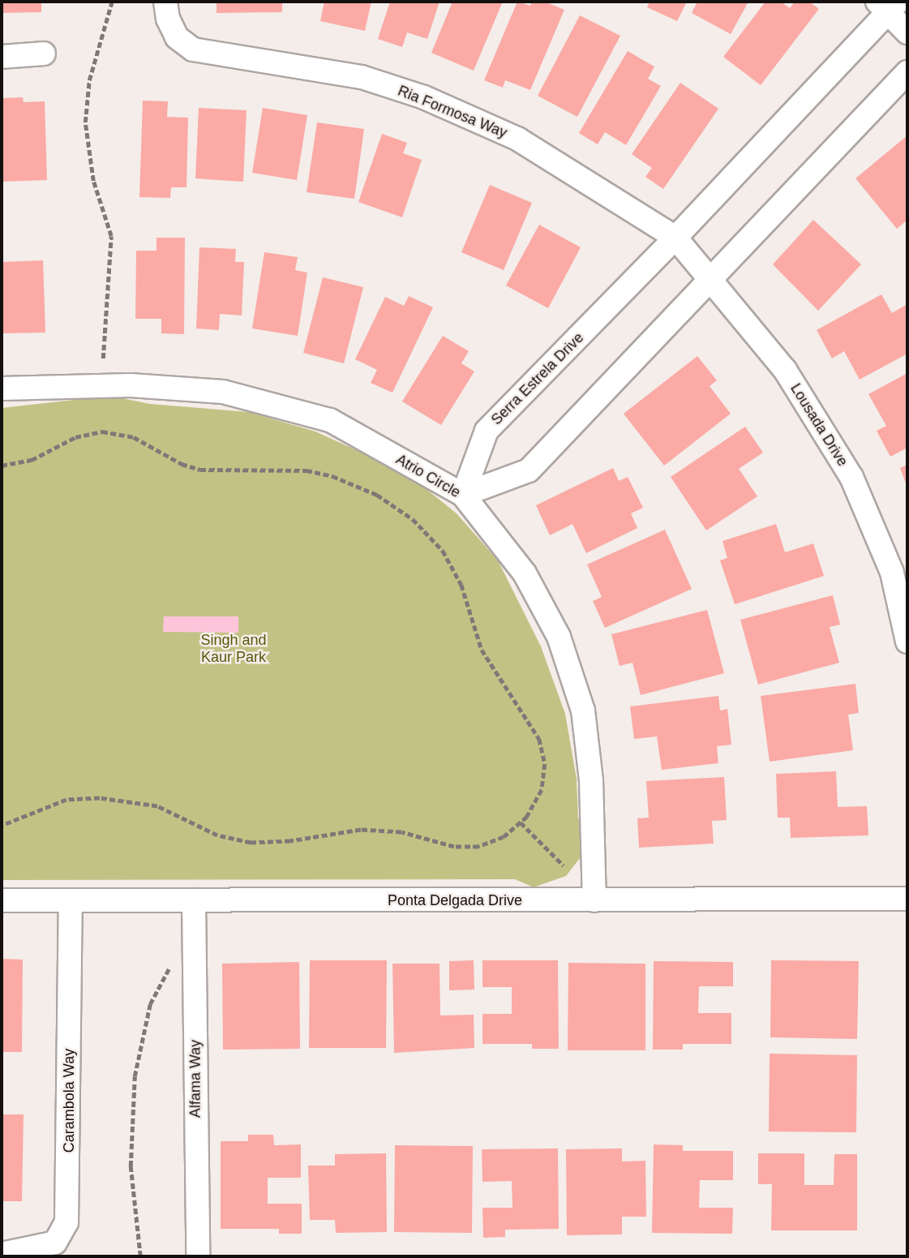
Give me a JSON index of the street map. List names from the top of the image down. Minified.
{"streets":{"street":["Ria Formosa Way","Serra Estrela Drive","Lousada Drive","Atrio Circle","Ponta Delgada Drive","Alfama Way","Carambola Way"]},"crossings":[["Ria Formosa Way","Serra Estrela Drive"],["Ria Formosa Way","Lousada Drive"],["Serra Estrela Drive","Lousada Drive"],["Serra Estrela Drive","Atrio Circle"],["Atrio Circle","Ponta Delgada Drive"],["Ponta Delgada Drive","Alfama Way"],["Ponta Delgada Drive","Carambola Way"]],"parks":["Singh and Kaur Park"]}
